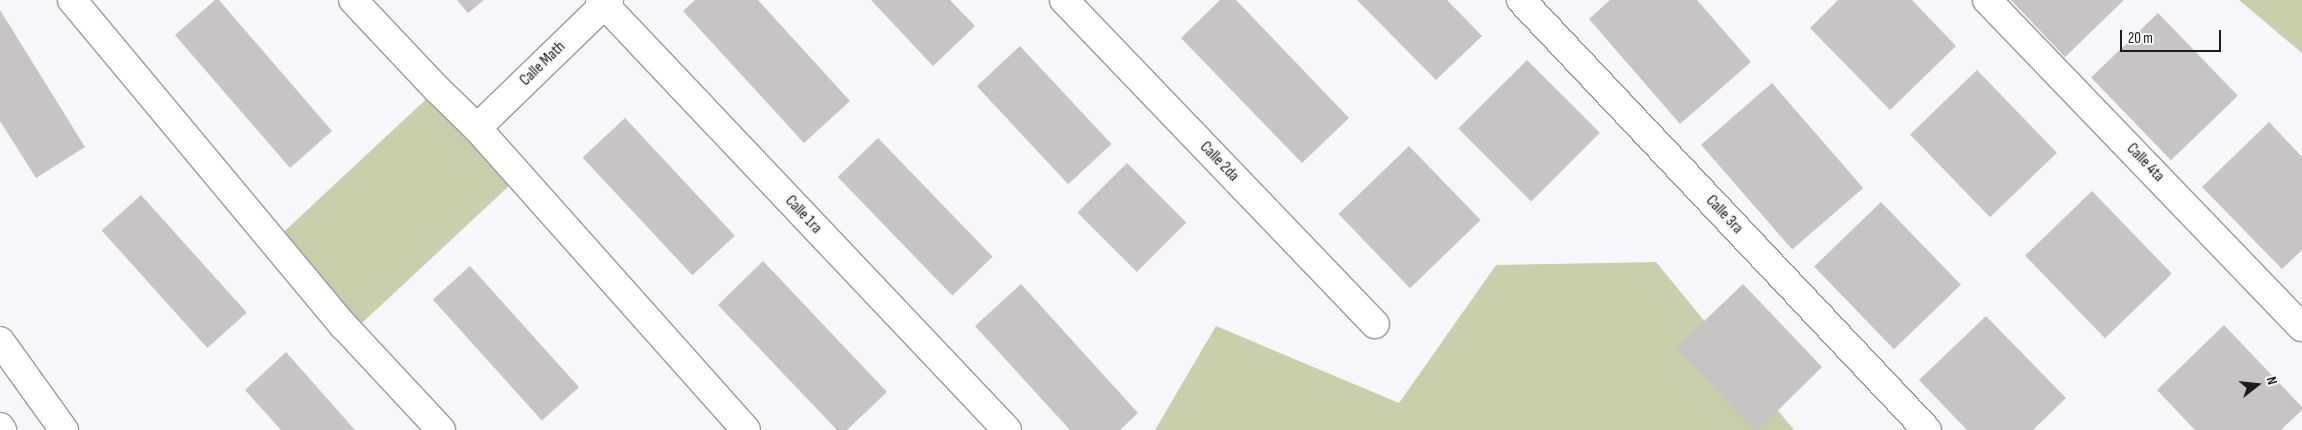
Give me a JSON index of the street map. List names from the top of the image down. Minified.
{"streets":{"street":["Calle Math","Calle 2da","Calle 4ta","Calle 1ra","Calle 3ra"]},"crossings":[["Calle Math","Calle 1ra"]],"scale_bar":"20 m","north":"right"}
